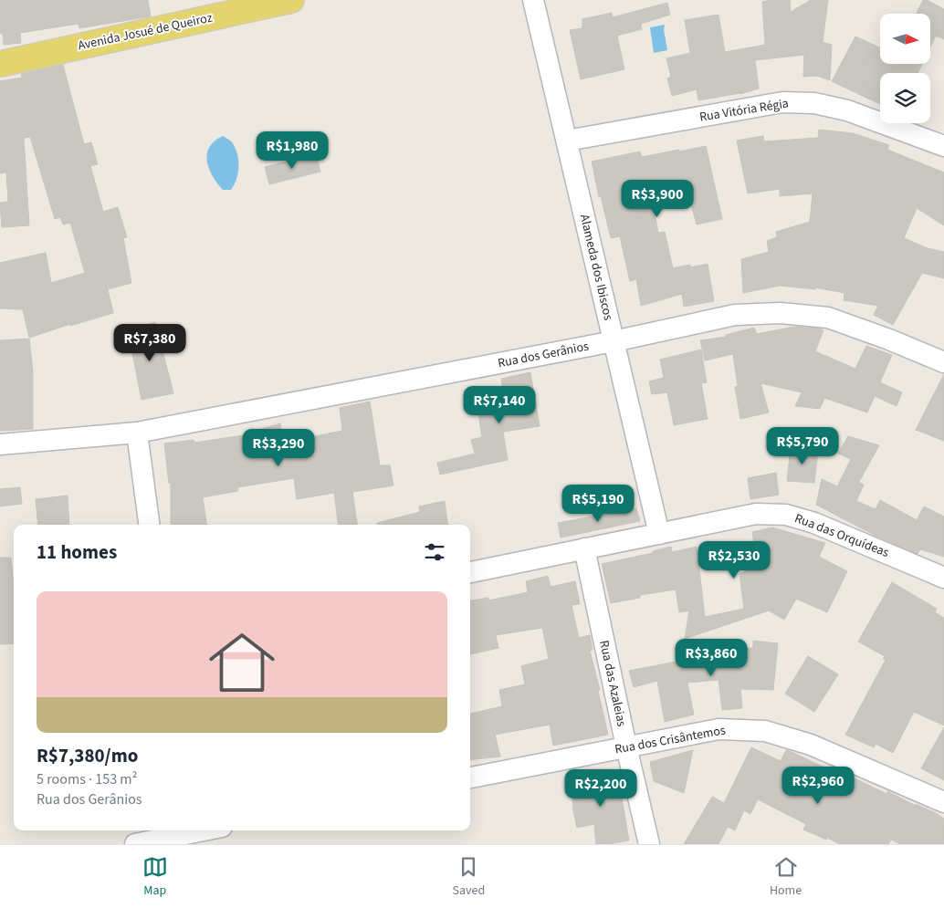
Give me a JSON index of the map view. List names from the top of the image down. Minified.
{"streets":{"main road":["Avenida Josué de Queiroz"],"street":["Rua Vitória Régia","Alameda dos Ibiscos","Rua dos Gerânios","Rua das Orquídeas","Rua das Azaleias","Rua dos Crisântemos"]},"crossings":[["Rua Vitória Régia","Alameda dos Ibiscos"],["Alameda dos Ibiscos","Rua dos Gerânios"],["Alameda dos Ibiscos","Rua das Orquídeas"],["Rua das Orquídeas","Rua das Azaleias"],["Rua das Azaleias","Rua dos Crisântemos"]],"north":"right","page":{"price":["R$1,980","R$3,900","R$7,380","R$7,140","R$5,790","R$3,290","R$5,190","R$2,530","R$3,860","R$2,960","R$2,200"],"heading":"11 homes","list":[{"name":"R$7,380/mo","note":"5 rooms · 153 m² · Rua dos Gerânios"}],"tabs":["Map","Saved","Home"]}}
